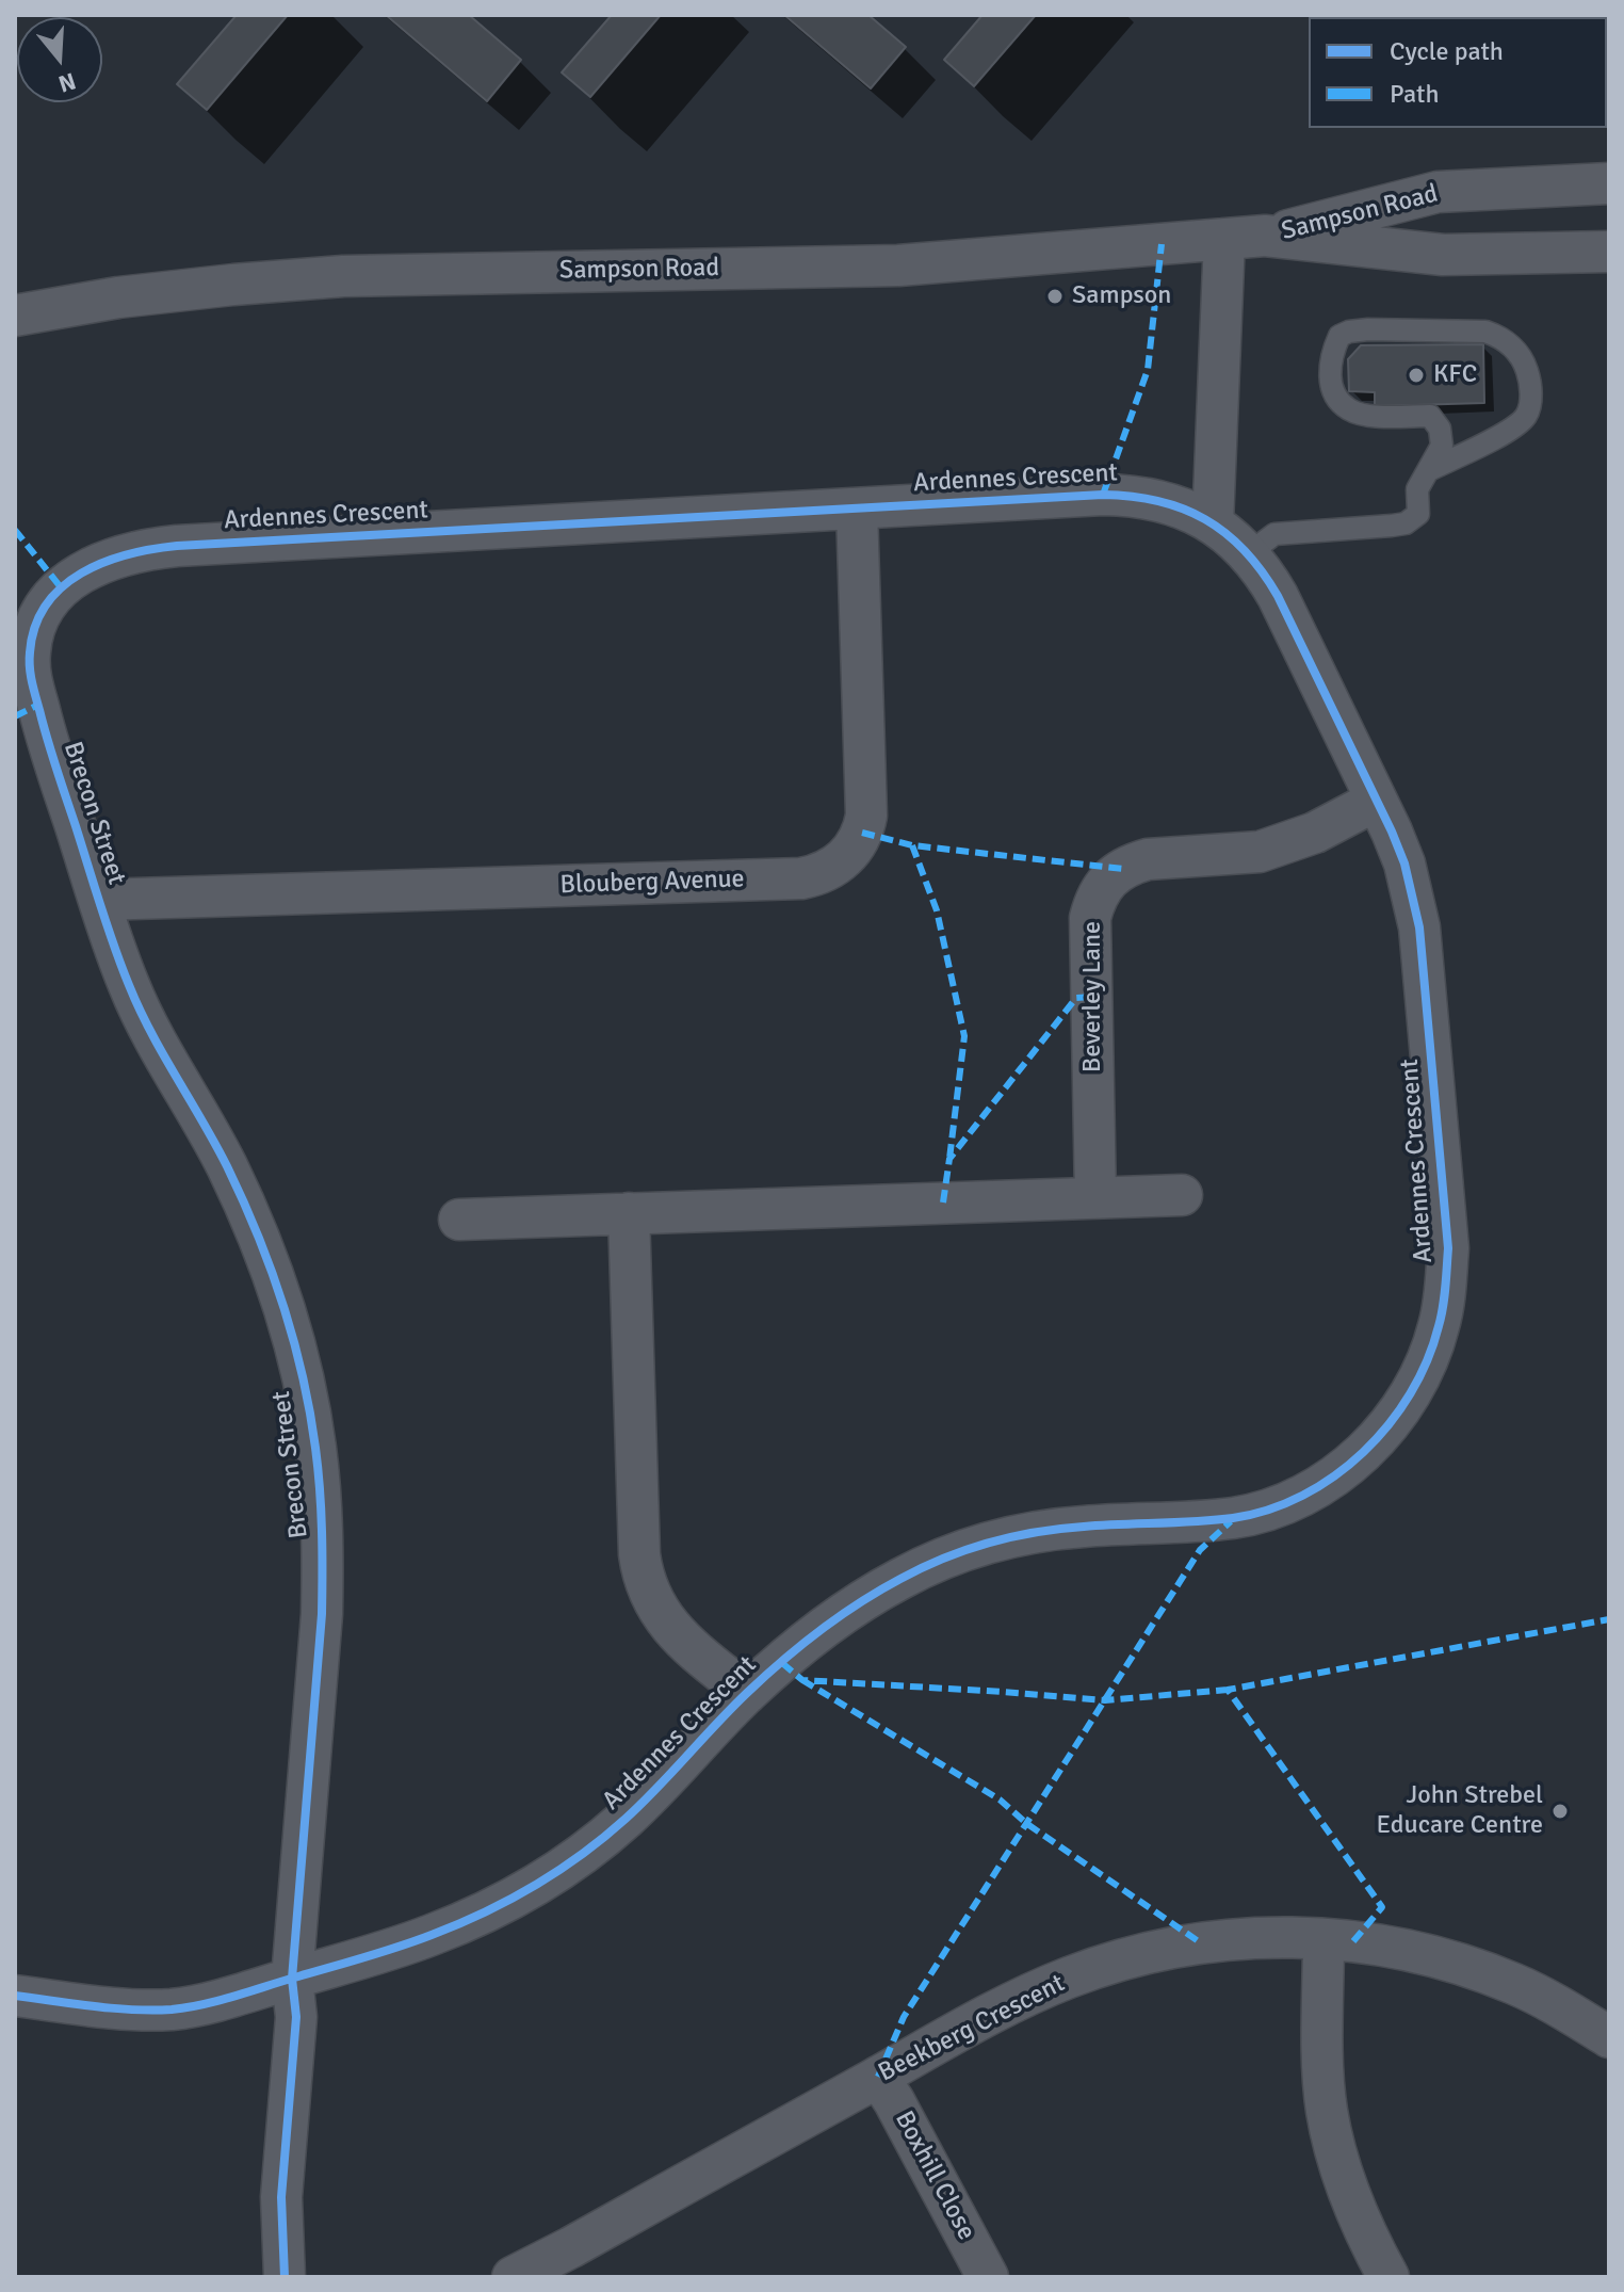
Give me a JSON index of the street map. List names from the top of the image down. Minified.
{"streets":{"street":["Sampson Road","Ardennes Crescent","Brecon Street","Blouberg Avenue","Beverley Lane","Beekberg Crescent","Boxhill Close"]},"crossings":[["Ardennes Crescent","Brecon Street"],["Ardennes Crescent","Blouberg Avenue"],["Ardennes Crescent","Beverley Lane"],["Brecon Street","Blouberg Avenue"],["Beekberg Crescent","Boxhill Close"]],"places":["Sampson","KFC","John Strebel Educare Centre"],"legend":["Cycle path","Path"],"north":"bottom"}
